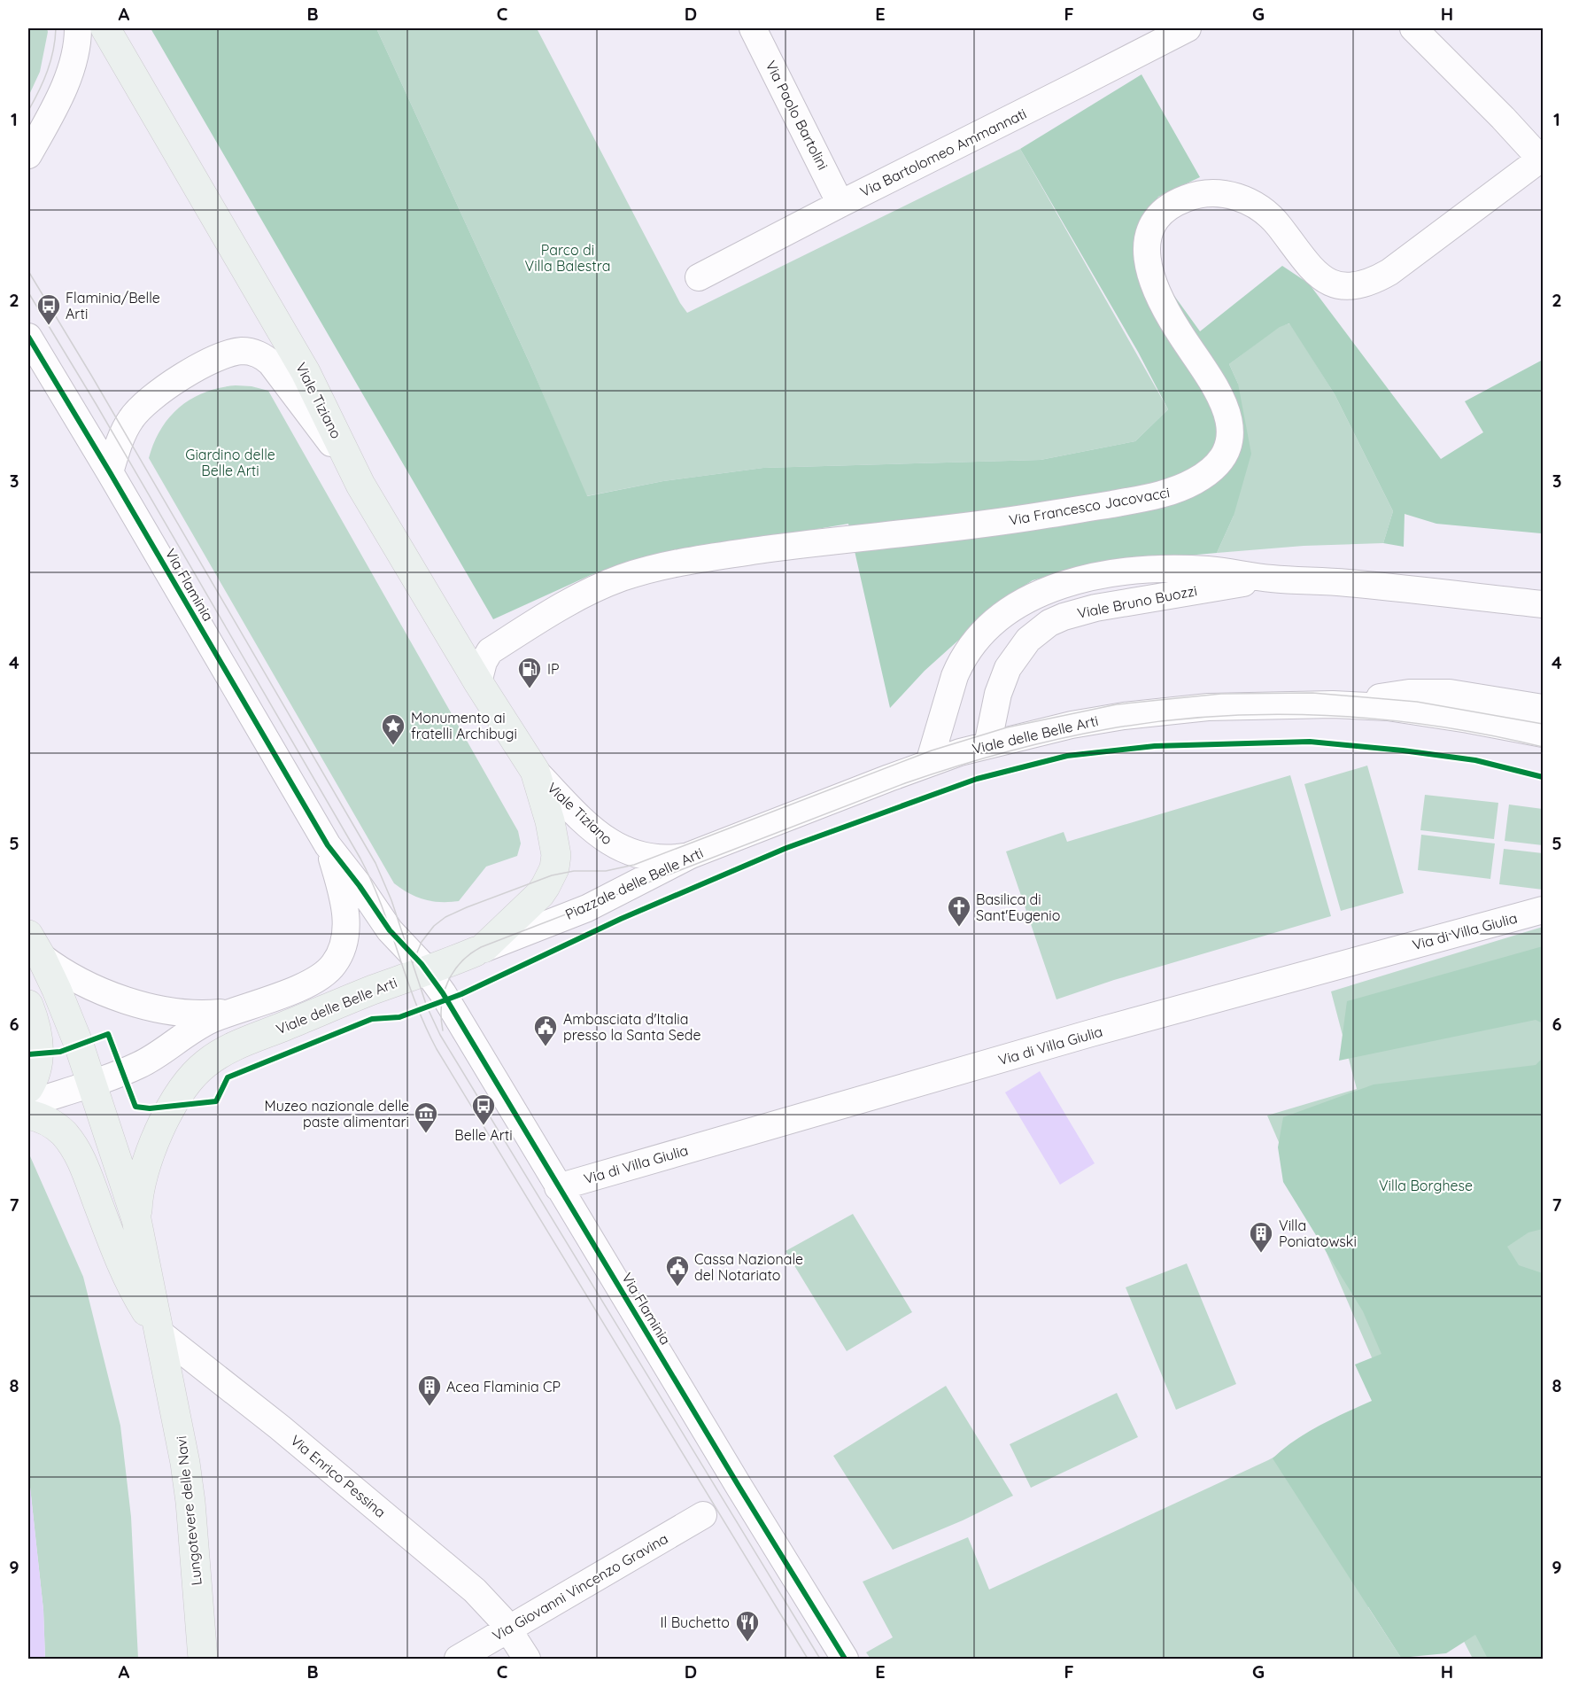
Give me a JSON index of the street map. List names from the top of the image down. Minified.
{"streets":{"main road":["Viale Tiziano","Viale delle Belle Arti","Piazzale delle Belle Arti","Lungotevere delle Navi"],"street":["Via Paolo Bartolini","Via Bartolomeo Ammannati","Via Francesco Jacovacci","Via Flaminia","Viale Bruno Buozzi","Via di Villa Giulia","Via Enrico Pessina","Via Giovanni Vincenzo Gravina"]},"crossings":[["Via Paolo Bartolini","Via Bartolomeo Ammannati"],["Viale Tiziano","Via Francesco Jacovacci"],["Viale Tiziano","Piazzale delle Belle Arti"],["Via Flaminia","Viale delle Belle Arti"],["Via Flaminia","Piazzale delle Belle Arti"],["Via Flaminia","Via di Villa Giulia"],["Viale Bruno Buozzi","Viale delle Belle Arti"],["Viale delle Belle Arti","Piazzale delle Belle Arti"],["Viale delle Belle Arti","Lungotevere delle Navi"],["Via Enrico Pessina","Lungotevere delle Navi"],["Via Enrico Pessina","Via Giovanni Vincenzo Gravina"]],"parks":["Parco di Villa Balestra","Giardino delle Belle Arti","Villa Borghese"],"places":{"bus stop":["Flaminia/Belle Arti","Belle Arti"],"fuel station":["IP"],"place":["Monumento ai fratelli Archibugi"],"church":["Basilica di Sant'Eugenio"],"public building":["Ambasciata d'Italia presso la Santa Sede","Cassa Nazionale del Notariato"],"museum":["Muzeo nazionale delle paste alimentari"],"building":["Villa Poniatowski","Acea Flaminia CP"],"restaurant":["Il Buchetto"]},"grid":{"columns":["A","B","C","D","E","F","G","H"],"rows":["1","2","3","4","5","6","7","8","9"]}}
